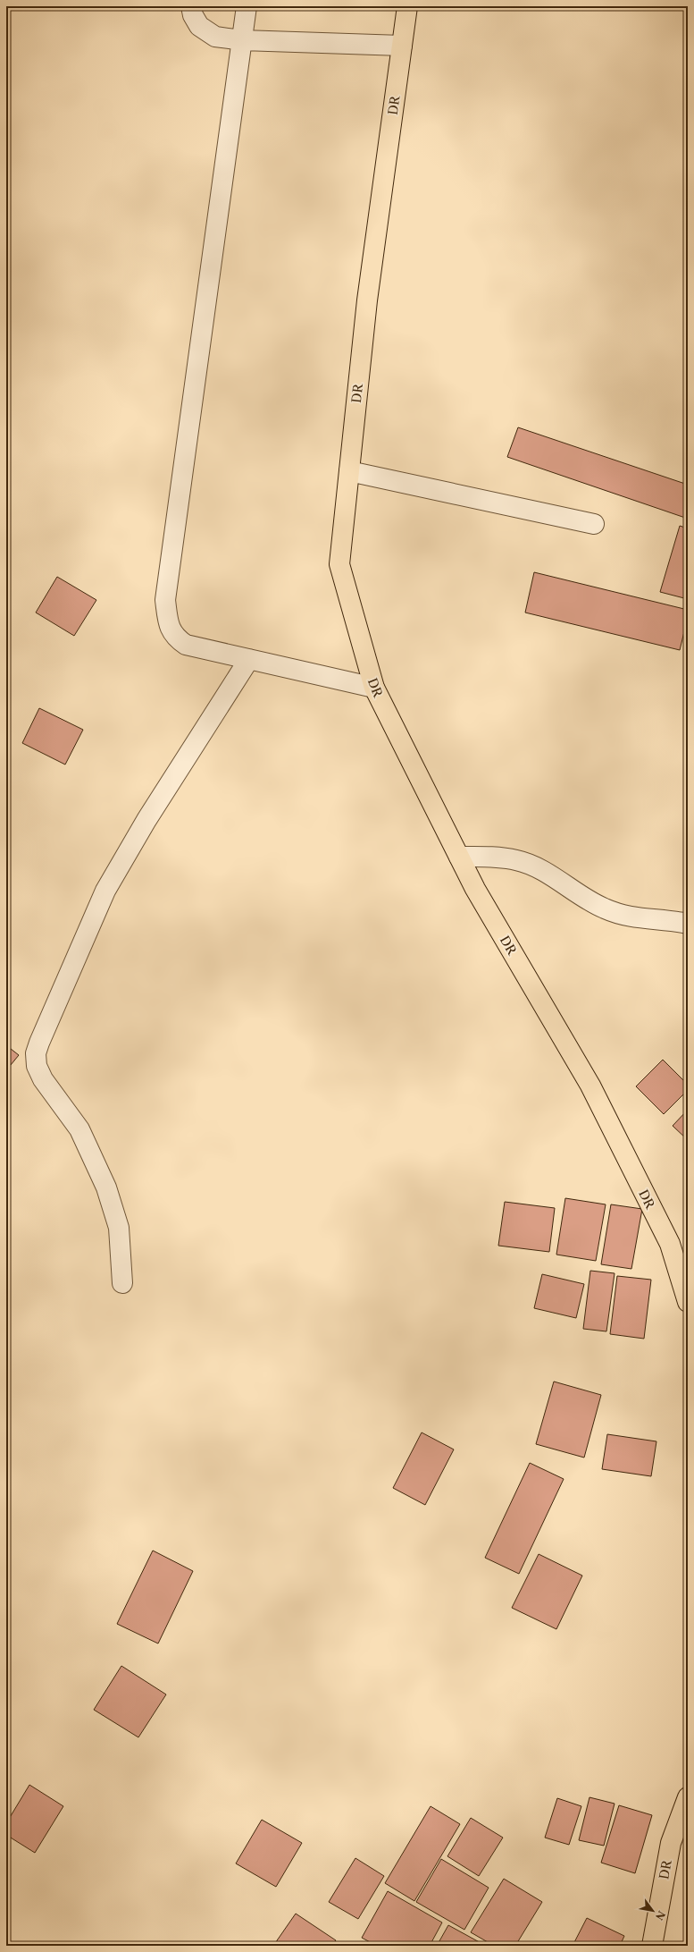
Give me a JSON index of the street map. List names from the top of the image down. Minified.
{"streets":{"main road":["DR"]},"north":"bottom right"}
